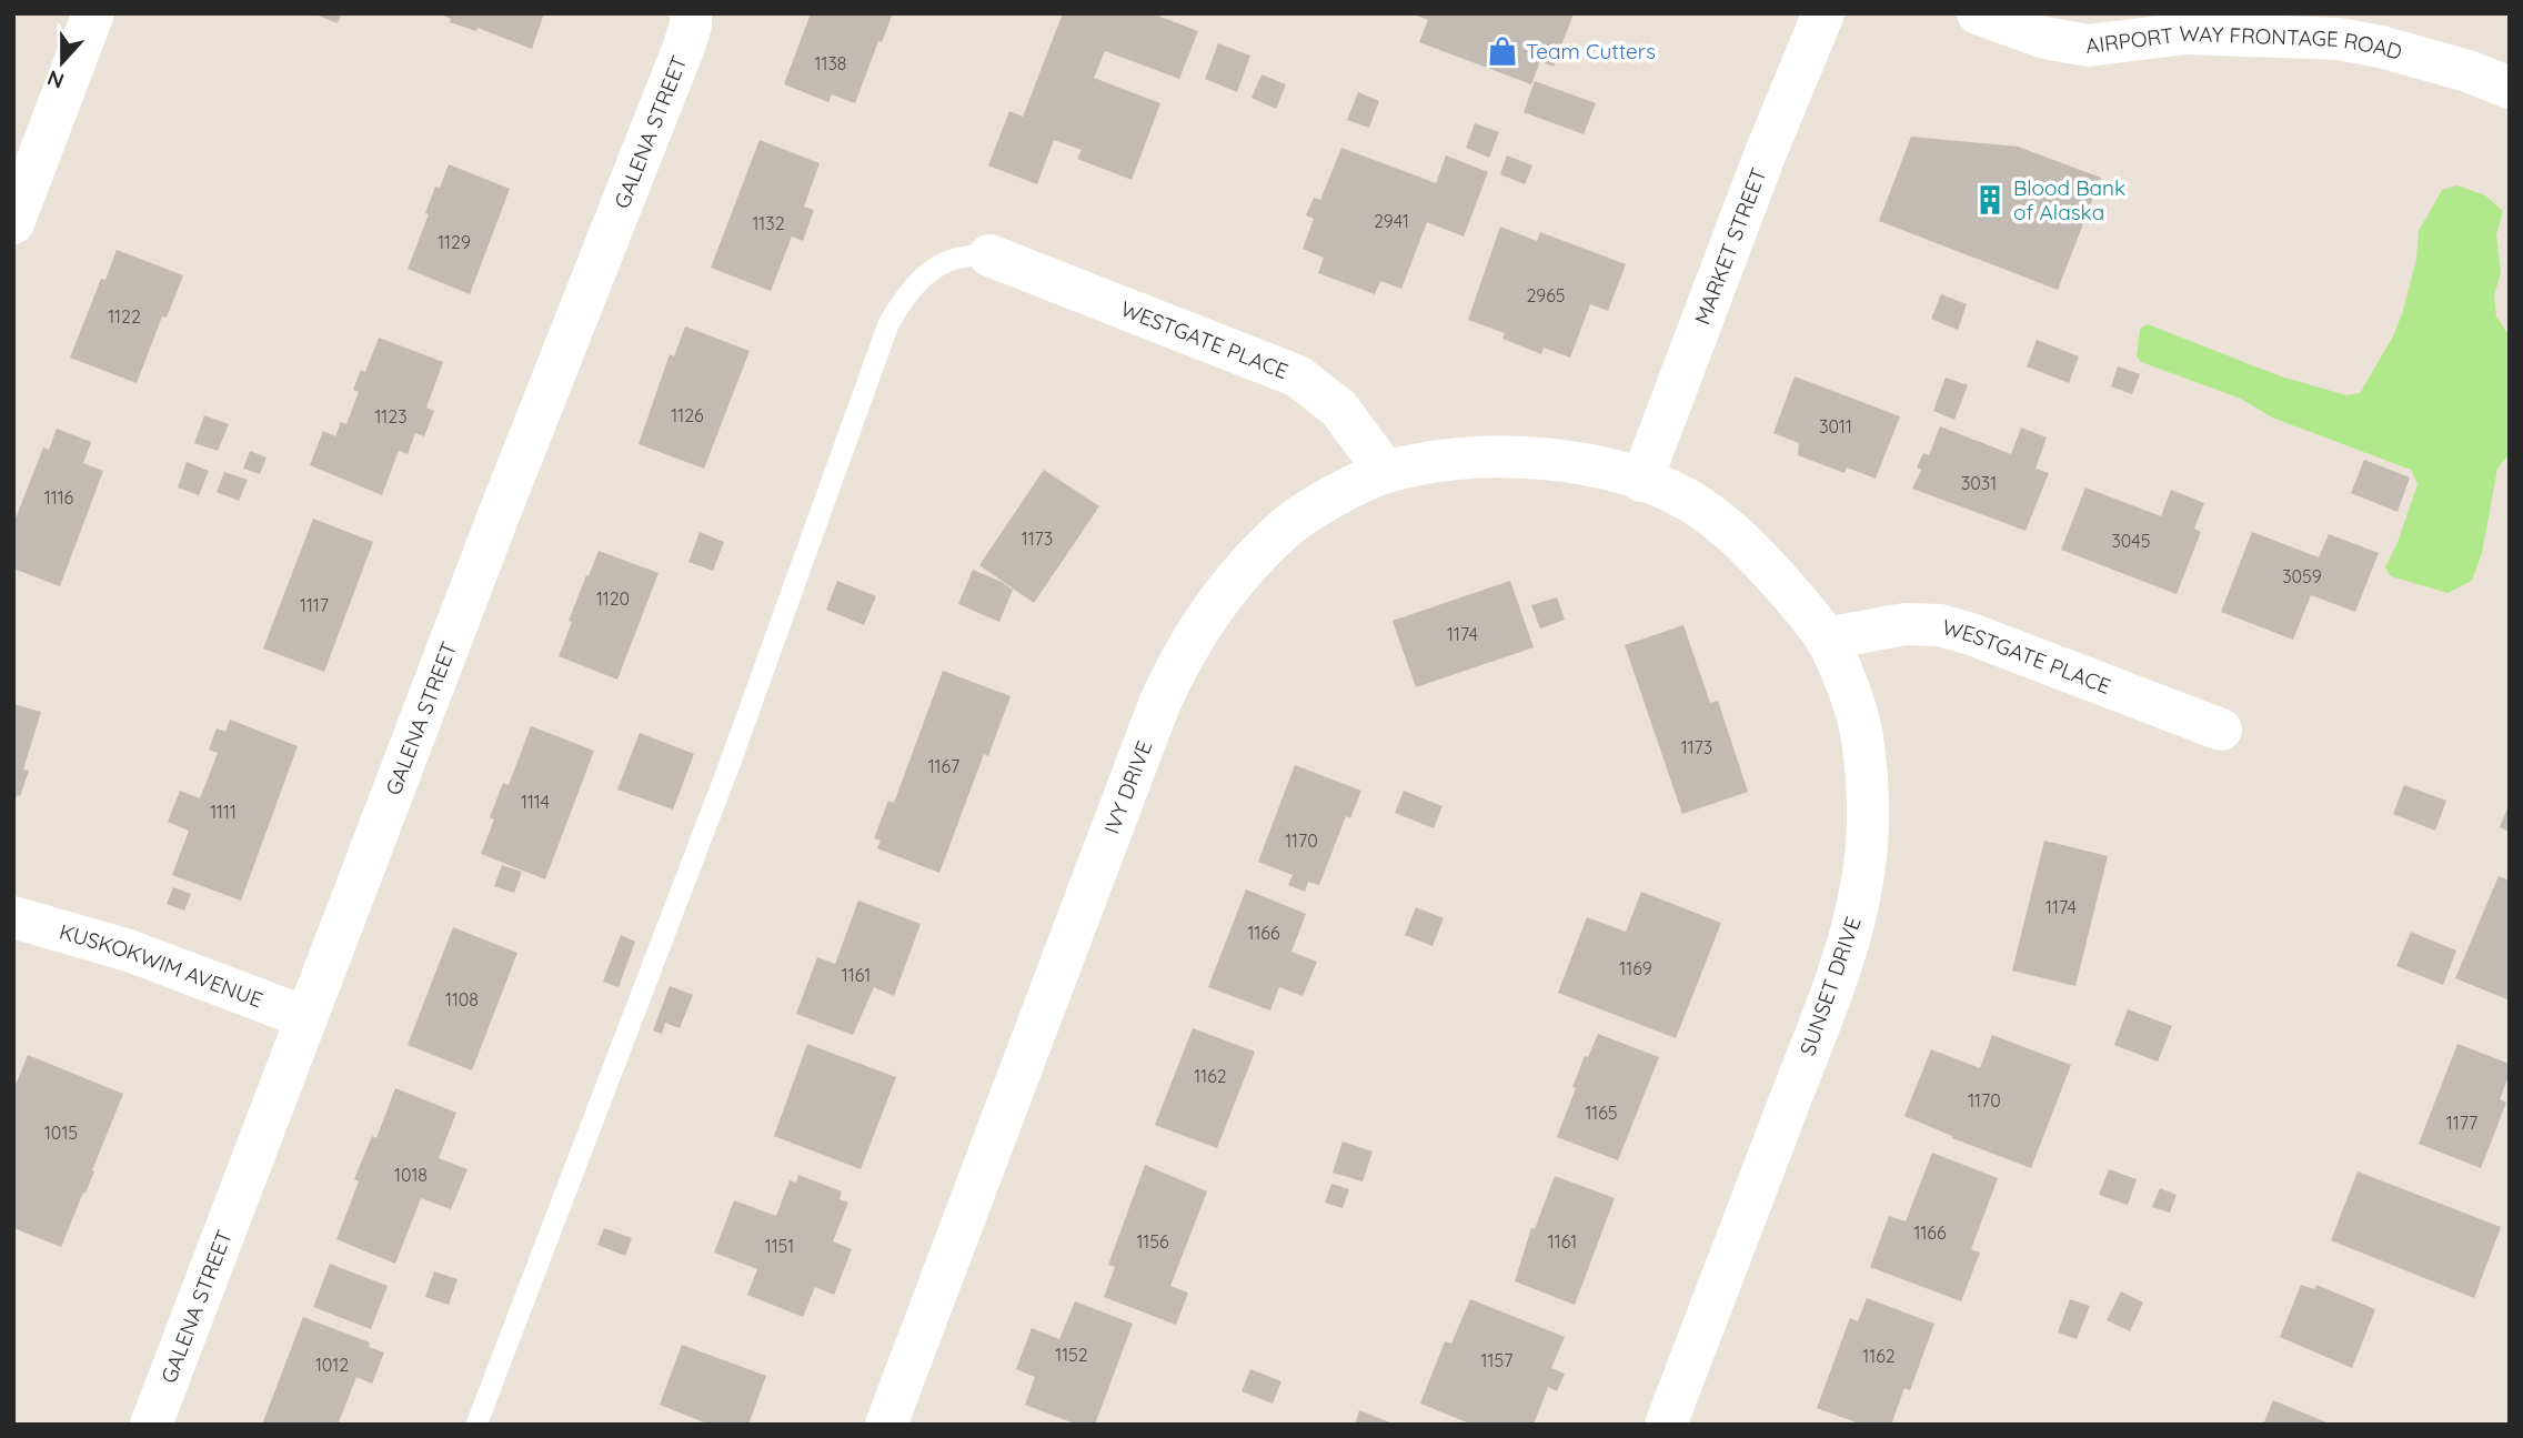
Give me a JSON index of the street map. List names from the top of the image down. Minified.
{"streets":{"street":["AIRPORT WAY FRONTAGE ROAD","GALENA STREET","MARKET STREET","WESTGATE PLACE","IVY DRIVE","KUSKOKWIM AVENUE","SUNSET DRIVE"]},"crossings":[["GALENA STREET","KUSKOKWIM AVENUE"],["MARKET STREET","IVY DRIVE"],["MARKET STREET","SUNSET DRIVE"],["WESTGATE PLACE","IVY DRIVE"],["WESTGATE PLACE","SUNSET DRIVE"],["IVY DRIVE","SUNSET DRIVE"]],"places":{"shop":["Team Cutters"],"building":["Blood Bank of Alaska"]},"house_numbers":["1138","2941","1132","1129","2965","1122","1126","1123","3011","3031","1116","1173","3045","3059","1120","1117","1174","1173","1167","1114","1111","1170","1174","1166","1169","1161","1108","1162","1170","1165","1177","1015","1018","1166","1156","1161","1151","1152","1162","1157","1012"],"north":"bottom"}
